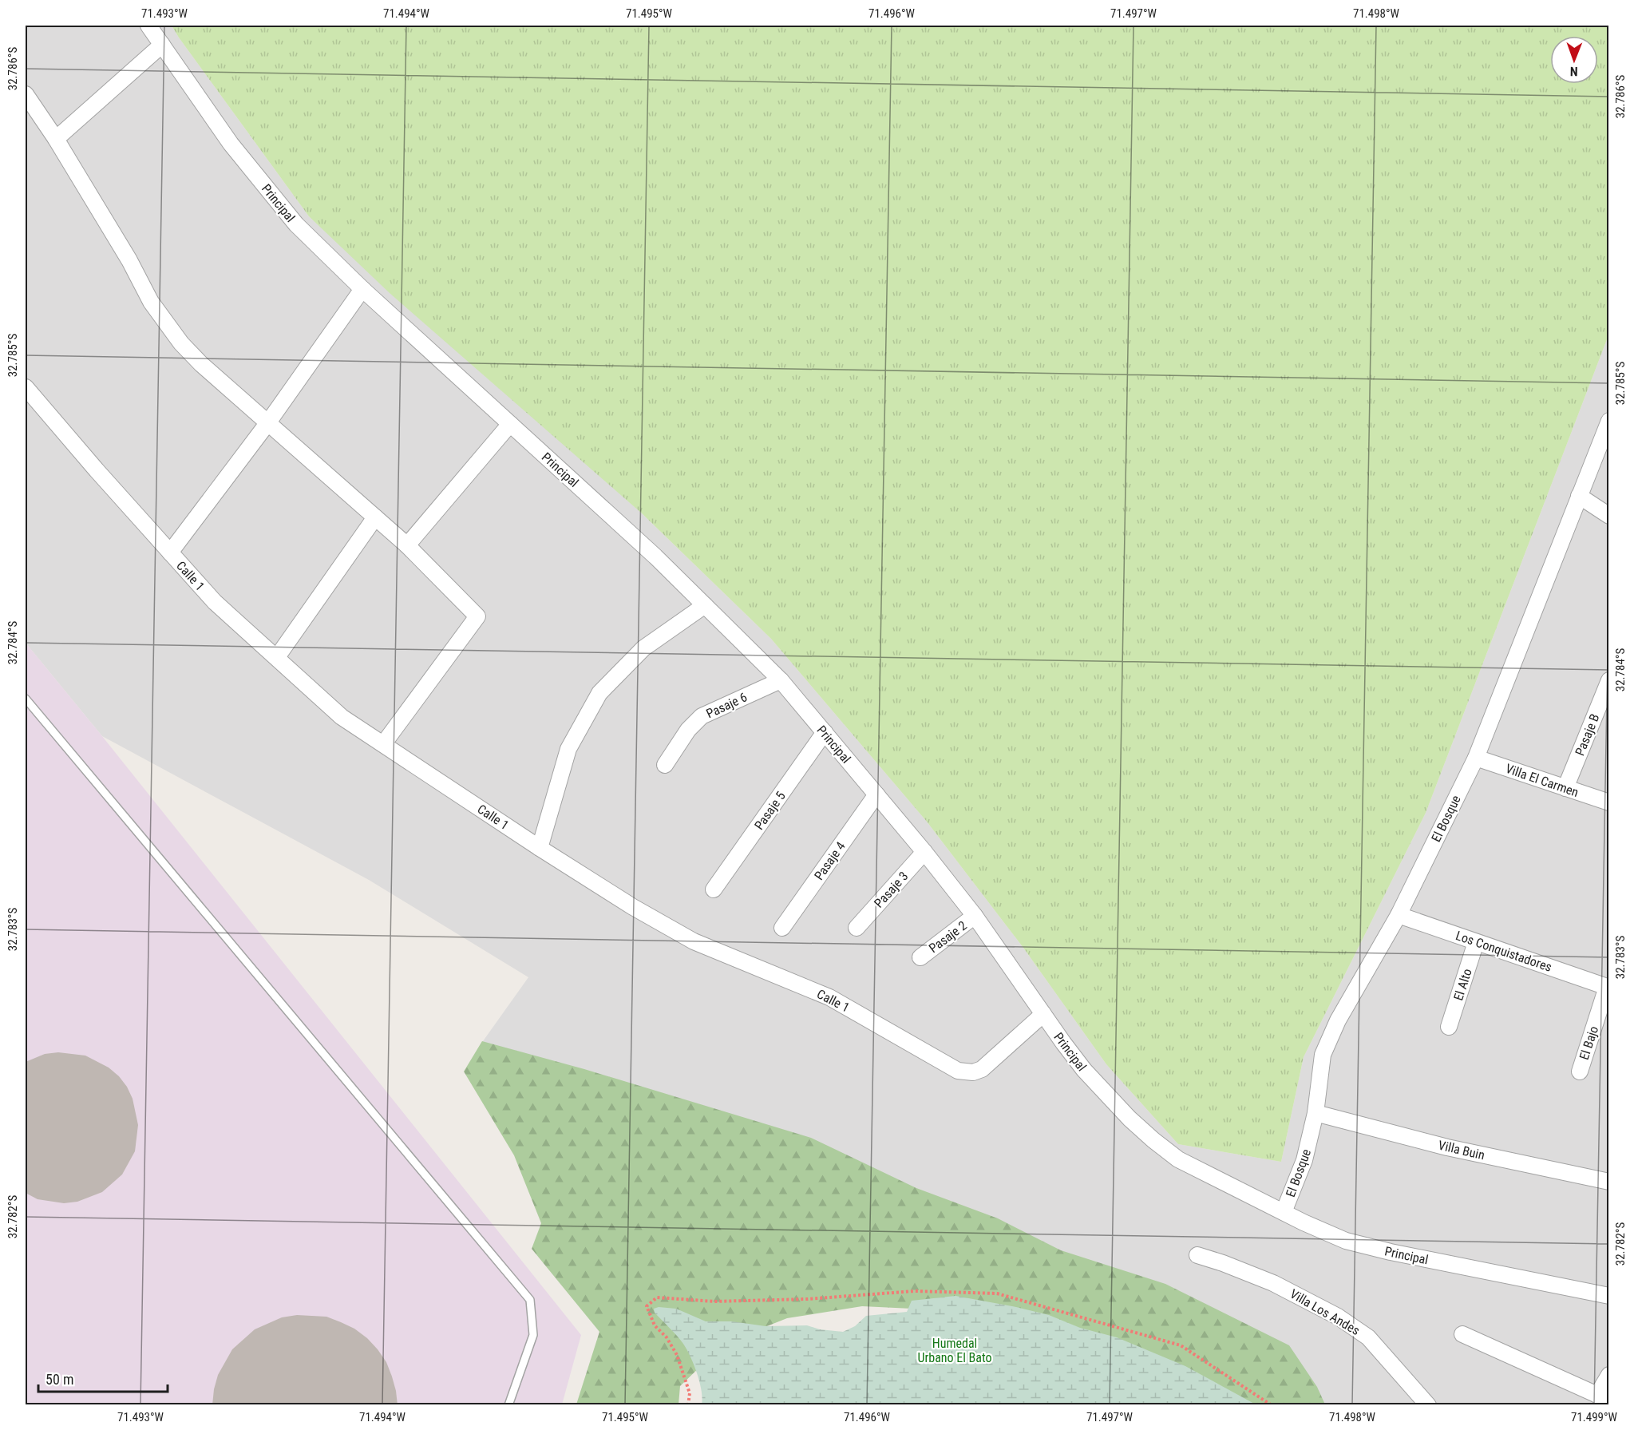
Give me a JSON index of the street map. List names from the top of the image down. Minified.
{"streets":{"street":["Principal","Calle 1","Pasaje 6","Pasaje B","Villa El Carmen","Pasaje 5","El Bosque","Pasaje 4","Pasaje 3","Pasaje 2","Los Conquistadores","El Alto","El Bajo","Villa Buin","Villa Los Andes"]},"crossings":[["Principal","Calle 1"],["Principal","Pasaje 6"],["Principal","Pasaje 5"],["Principal","El Bosque"],["Principal","Pasaje 4"],["Principal","Pasaje 3"],["Principal","Pasaje 2"],["Pasaje B","Villa El Carmen"],["Villa El Carmen","El Bosque"],["El Bosque","Los Conquistadores"],["El Bosque","Villa Buin"],["Los Conquistadores","El Alto"],["Los Conquistadores","El Bajo"]],"parks":["Humedal Urbano El Bato"],"scale_bar":"50 m","north":"bottom","coordinates":["71.493°W","71.494°W","71.495°W","71.496°W","71.497°W","71.498°W","32.786°S","32.785°S","32.784°S","32.783°S","32.782°S","71.499°W"]}
